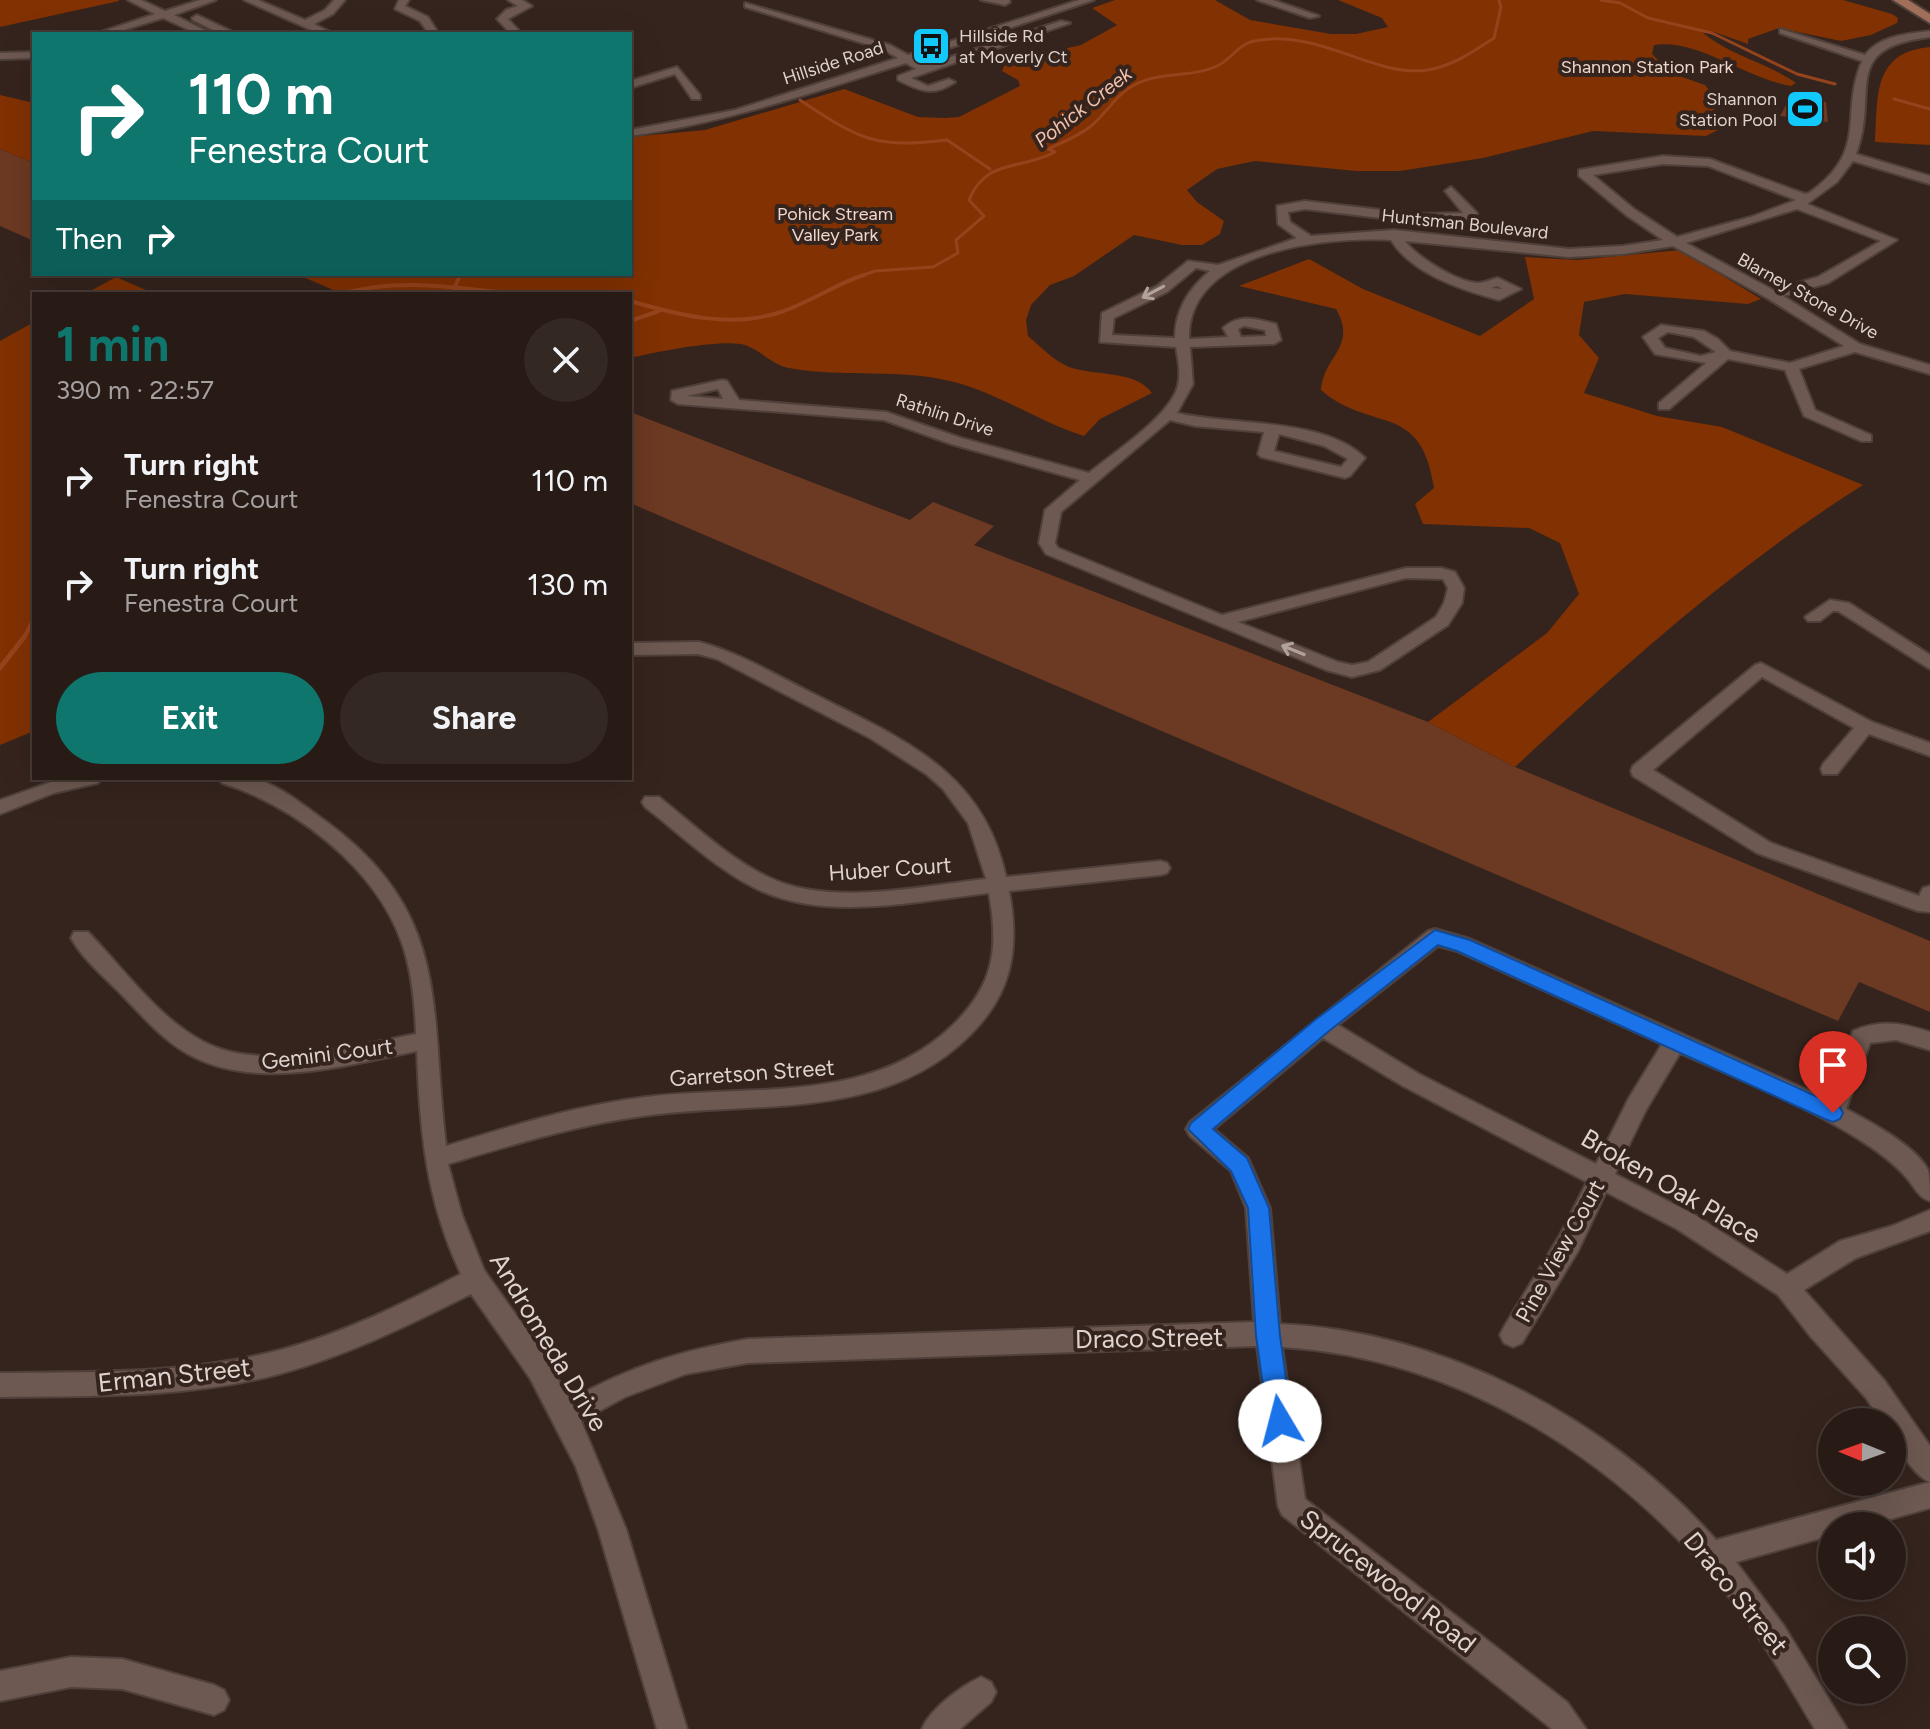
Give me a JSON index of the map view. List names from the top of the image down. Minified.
{"streets":{"street":["Hillside Road","Huntsman Boulevard","Blarney Stone Drive","Rathlin Drive","Huber Court","Gemini Court","Garretson Street","Broken Oak Place","Pine View Court","Draco Street","Andromeda Drive","Erman Street","Sprucewood Road"]},"crossings":[["Huntsman Boulevard","Blarney Stone Drive"],["Huntsman Boulevard","Rathlin Drive"],["Huber Court","Garretson Street"],["Gemini Court","Andromeda Drive"],["Garretson Street","Andromeda Drive"],["Broken Oak Place","Pine View Court"],["Broken Oak Place","Sprucewood Road"],["Draco Street","Andromeda Drive"],["Draco Street","Sprucewood Road"],["Andromeda Drive","Erman Street"]],"water":["Pohick Creek"],"parks":["Shannon Station Park","Pohick Stream Valley Park"],"places":{"bus stop":["Hillside Rd at Moverly Ct"],"sports":["Shannon Station Pool"]},"north":"left","page":{"turn":["110 m","Fenestra Court"],"then":"Then","heading":["1 min","390 m · 22:57"],"list":[{"name":"Turn right","note":"Fenestra Court","value":"110 m"},{"name":"Turn right","note":"Fenestra Court","value":"130 m"}],"buttons":["Exit","Share"]}}
